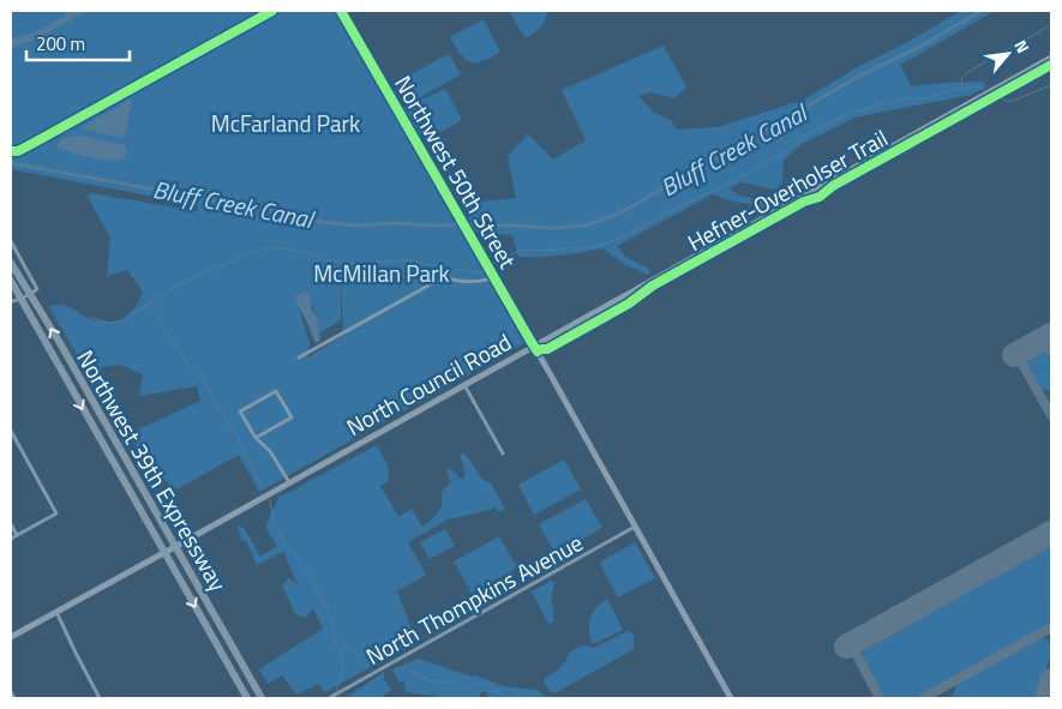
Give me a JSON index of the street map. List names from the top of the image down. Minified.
{"streets":{"highway":["Northwest 39th Expressway"],"main road":["Northwest 50th Street","North Council Road"],"street":["North Thompkins Avenue"],"cycle path":["Hefner-Overholser Trail"]},"crossings":[["Northwest 50th Street","North Council Road"],["Northwest 50th Street","North Thompkins Avenue"],["North Council Road","Northwest 39th Expressway"]],"water":["Bluff Creek Canal"],"parks":["McFarland Park","McMillan Park"],"scale_bar":"200 m","north":"top right"}
